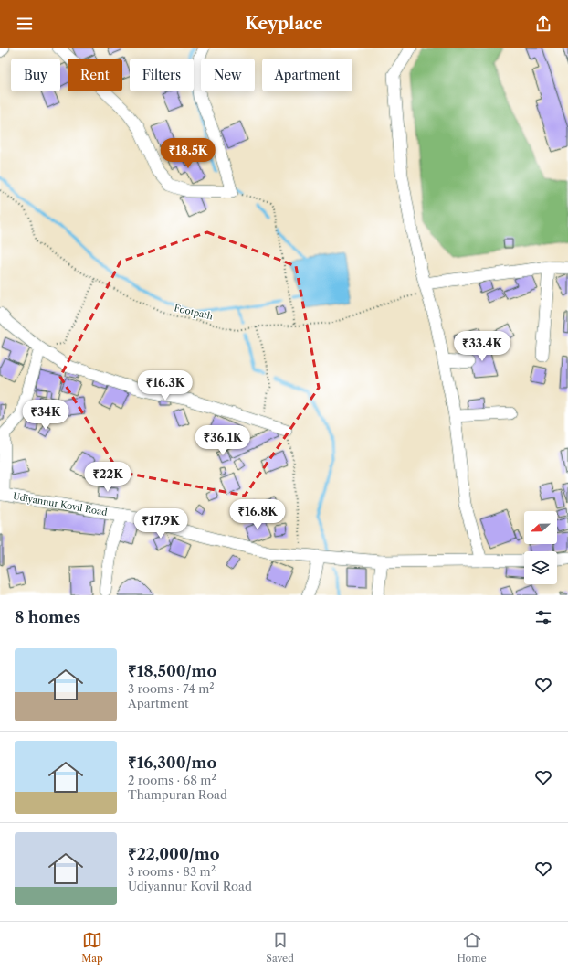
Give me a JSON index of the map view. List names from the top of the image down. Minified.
{"streets":{"street":["Udiyannur Kovil Road"],"path":["Footpath"]},"north":"left","page":{"header":"Keyplace","chip":["Buy","Rent","Filters","New","Apartment"],"price":["₹18.5K","₹33.4K","₹16.3K","₹34K","₹36.1K","₹22K","₹16.8K","₹17.9K"],"heading":"8 homes","list":[{"name":"₹18,500/mo","note":"3 rooms · 74 m² · Apartment"},{"name":"₹16,300/mo","note":"2 rooms · 68 m² · Thampuran Road"},{"name":"₹22,000/mo","note":"3 rooms · 83 m² · Udiyannur Kovil Road"}],"tabs":["Map","Saved","Home"]}}
